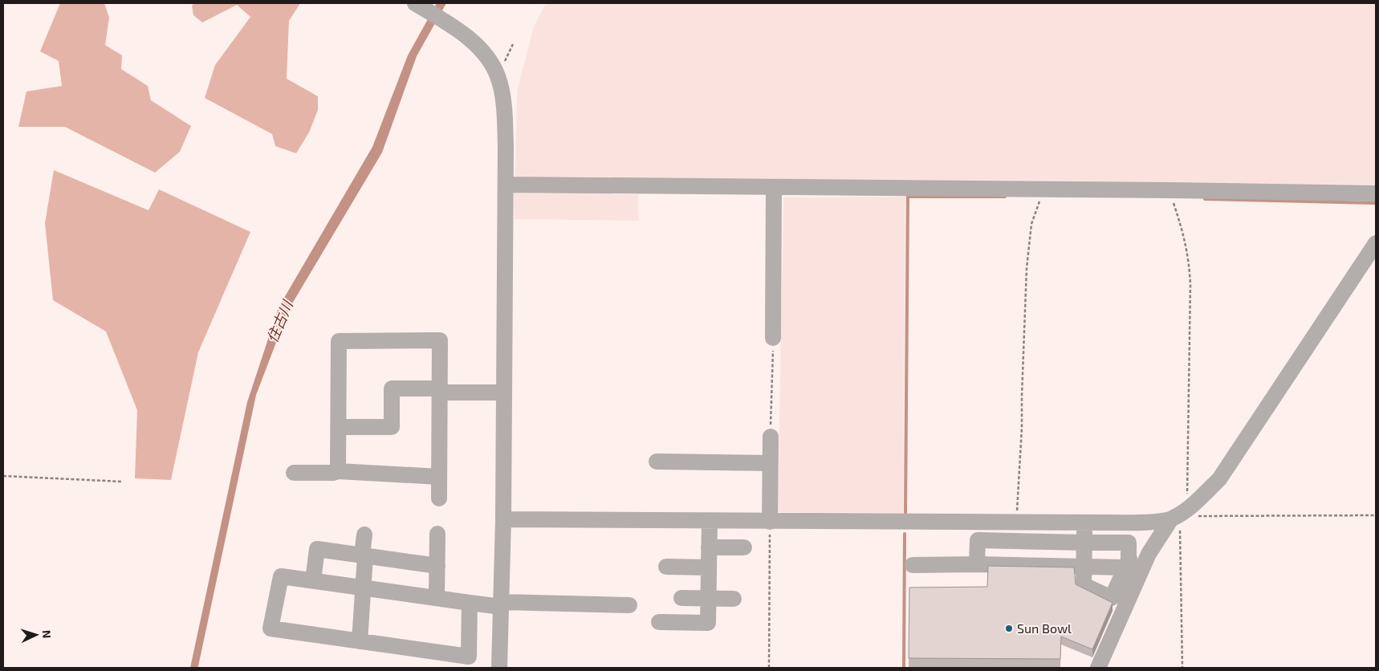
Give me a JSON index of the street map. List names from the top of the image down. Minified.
{"water":["住古川"],"places":["Sun Bowl"],"north":"right"}
